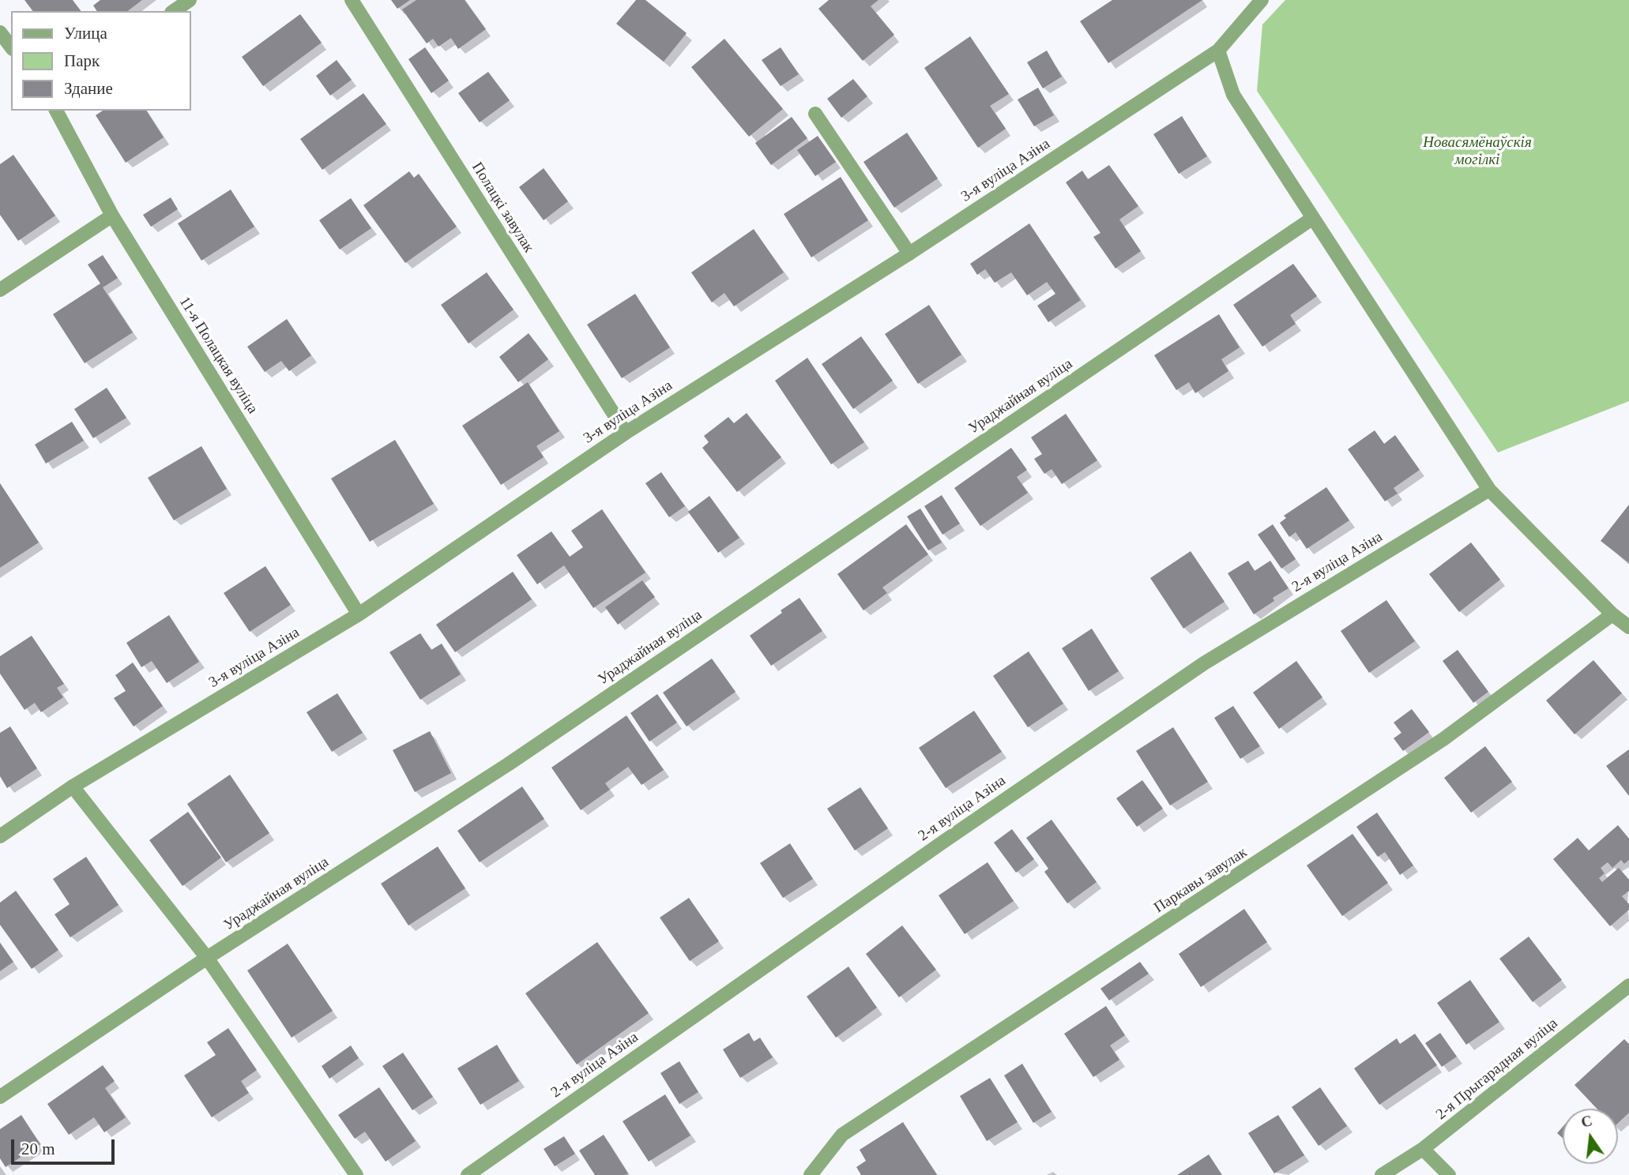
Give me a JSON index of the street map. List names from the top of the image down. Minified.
{"streets":{"street":["3-я вуліца Азіна","Полацкі завулак","11-я Полацкая вуліца","Ураджайная вуліца","2-я вуліца Азіна","Паркавы завулак","2-я Прыгарадная вуліца"]},"crossings":[["3-я вуліца Азіна","Полацкі завулак"],["3-я вуліца Азіна","11-я Полацкая вуліца"]],"parks":["Новасямёнаўскія могілкі"],"legend":["Улица","Парк","Здание"],"scale_bar":"20 m","north":"top"}
